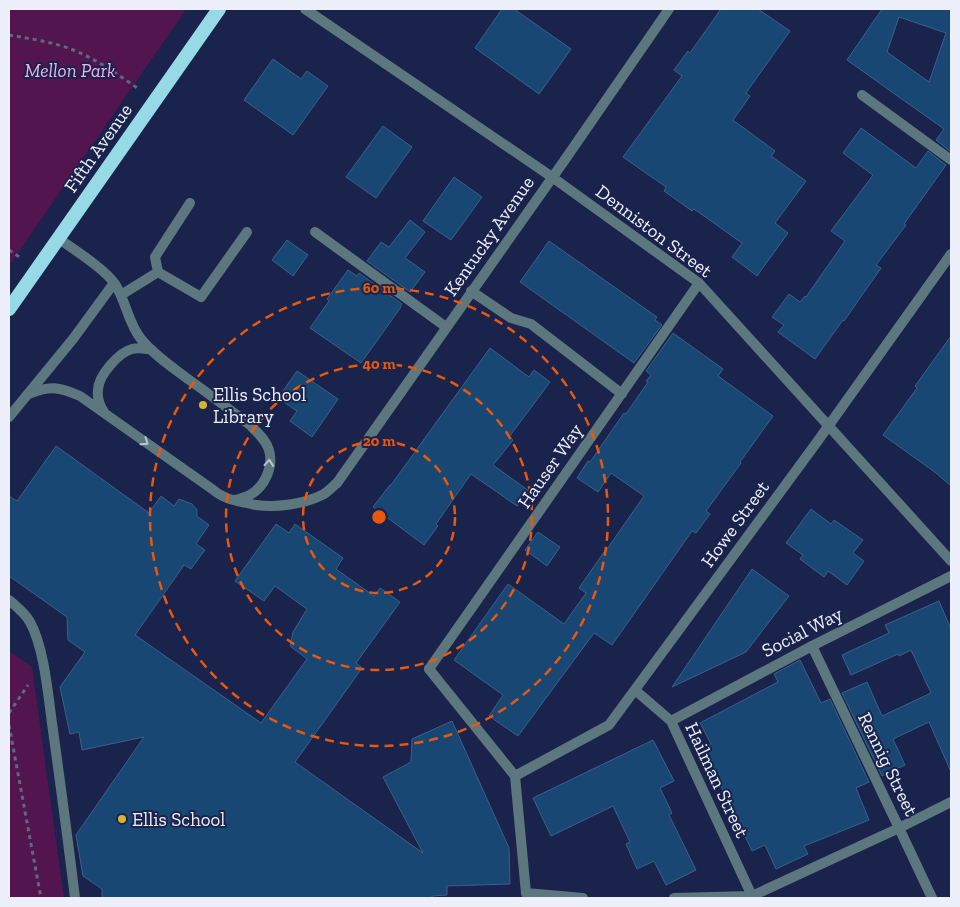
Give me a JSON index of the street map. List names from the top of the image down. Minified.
{"streets":{"highway":["Fifth Avenue"],"street":["Denniston Street","Kentucky Avenue","Hauser Way","Howe Street","Social Way","Rennig Street","Hailman Street"]},"crossings":[["Denniston Street","Kentucky Avenue"],["Denniston Street","Hauser Way"],["Denniston Street","Howe Street"],["Hauser Way","Howe Street"],["Howe Street","Hailman Street"],["Social Way","Rennig Street"],["Social Way","Hailman Street"]],"parks":["Mellon Park"],"places":["Ellis School Library","Ellis School"],"rings":["60 m","40 m","20 m"]}
